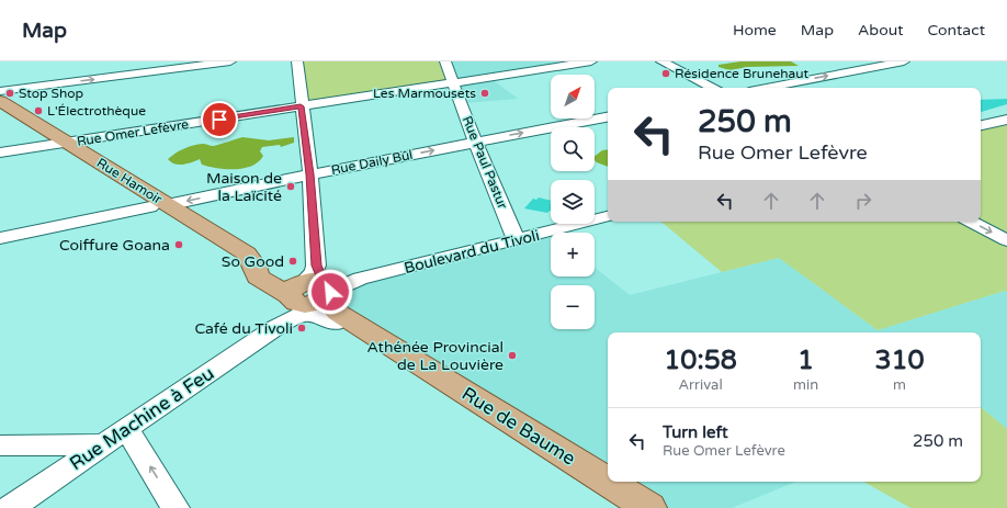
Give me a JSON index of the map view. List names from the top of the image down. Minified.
{"streets":{"main road":["Rue Hamoir","Rue de Baume"],"street":["Rue Omer Lefèvre","Rue Daily Bûl","Rue Paul Pastur","Boulevard du Tivoli","Rue Machine à Feu"]},"crossings":[["Rue Omer Lefèvre","Rue Paul Pastur"],["Rue Omer Lefèvre","Rue Hamoir"],["Rue Daily Bûl","Rue Paul Pastur"],["Rue Daily Bûl","Rue Hamoir"],["Rue Paul Pastur","Boulevard du Tivoli"],["Rue Hamoir","Boulevard du Tivoli"],["Rue Hamoir","Rue Machine à Feu"],["Rue Hamoir","Rue de Baume"],["Boulevard du Tivoli","Rue Machine à Feu"],["Boulevard du Tivoli","Rue de Baume"],["Rue Machine à Feu","Rue de Baume"]],"places":["Résidence Brunehaut","Stop Shop","Les Marmousets","L'Électrothèque","Maison de la Laïcité","Coiffure Goana","So Good","Café du Tivoli","Athénée Provincial de La Louvière"],"north":"top right","page":{"header":"Map","nav":["Home","Map","About","Contact"],"map_buttons":["+","−"],"turn":["250 m","Rue Omer Lefèvre"],"eta":["10:58","Arrival","1","min","310","m"],"list":[{"name":"Turn left","note":"Rue Omer Lefèvre","value":"250 m"}]}}
